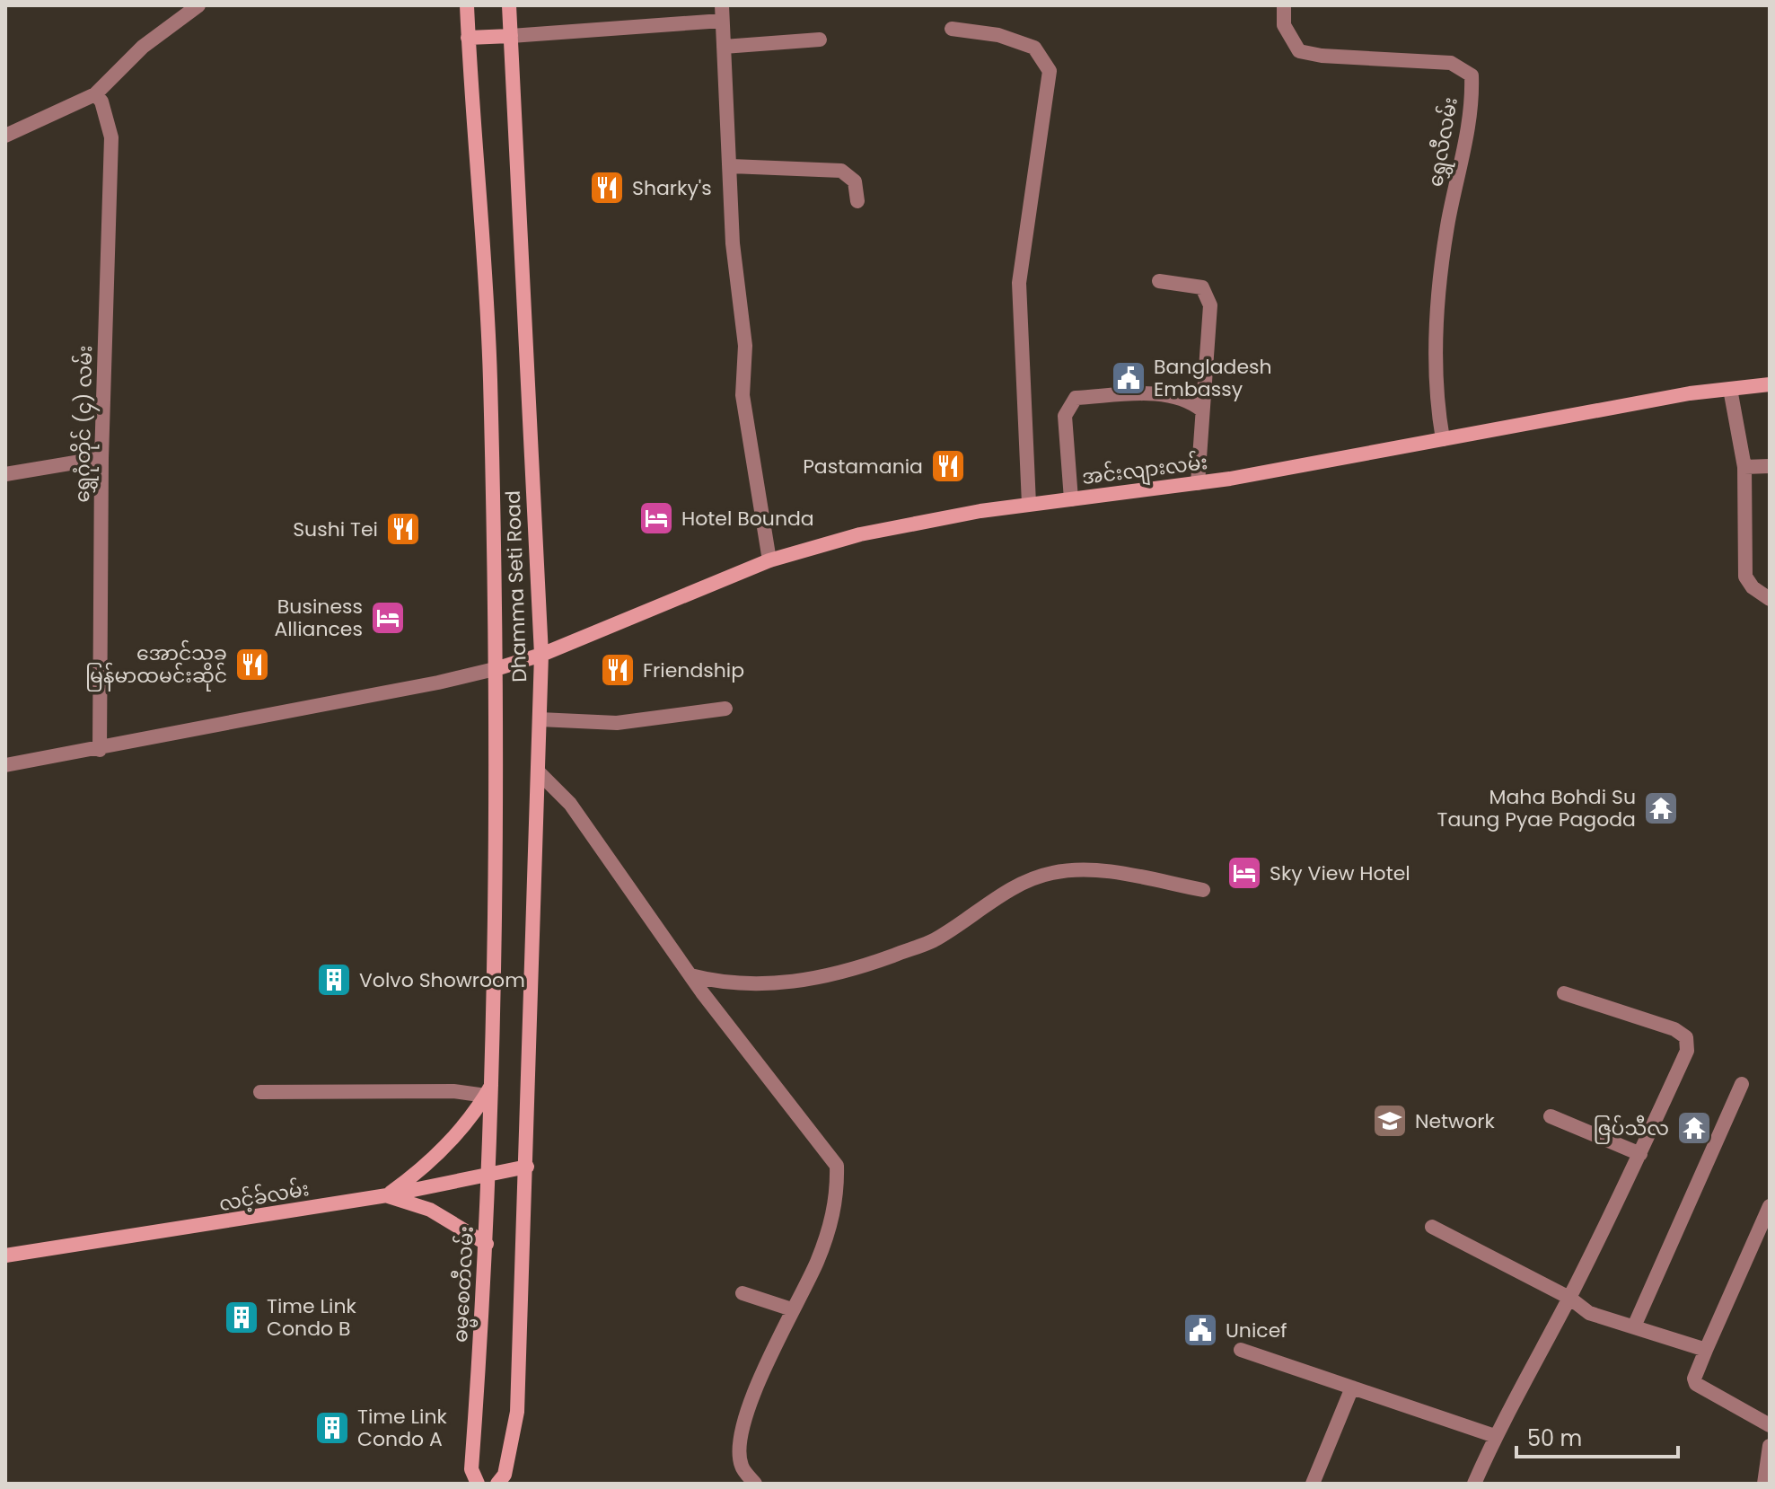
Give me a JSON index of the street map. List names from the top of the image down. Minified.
{"streets":{"main road":["အင်းလျားလမ်း","Dhamma Seti Road","လင့်ခ်လမ်း","ဓမ္မစေတီလမ်း"],"street":["ရွှေလီလမ်း","ရွှေဂုံတိုင် (၄) လမ်း"]},"crossings":[["ရွှေလီလမ်း","အင်းလျားလမ်း"],["အင်းလျားလမ်း","Dhamma Seti Road"],["Dhamma Seti Road","လင့်ခ်လမ်း"],["Dhamma Seti Road","ဓမ္မစေတီလမ်း"],["လင့်ခ်လမ်း","ဓမ္မစေတီလမ်း"]],"places":{"restaurant":["Sharky's","Pastamania","Sushi Tei","အောင်သုခ မြန်မာထမင်းဆိုင်","Friendship"],"public building":["Bangladesh Embassy","Unicef"],"hotel":["Hotel Bounda","Business Alliances","Sky View Hotel"],"temple":["Maha Bohdi Su Taung Pyae Pagoda","ဇြပ်သီလ"],"building":["Volvo Showroom","Time Link Condo B","Time Link Condo A"],"school or university":["Network"]},"scale_bar":"50 m"}
